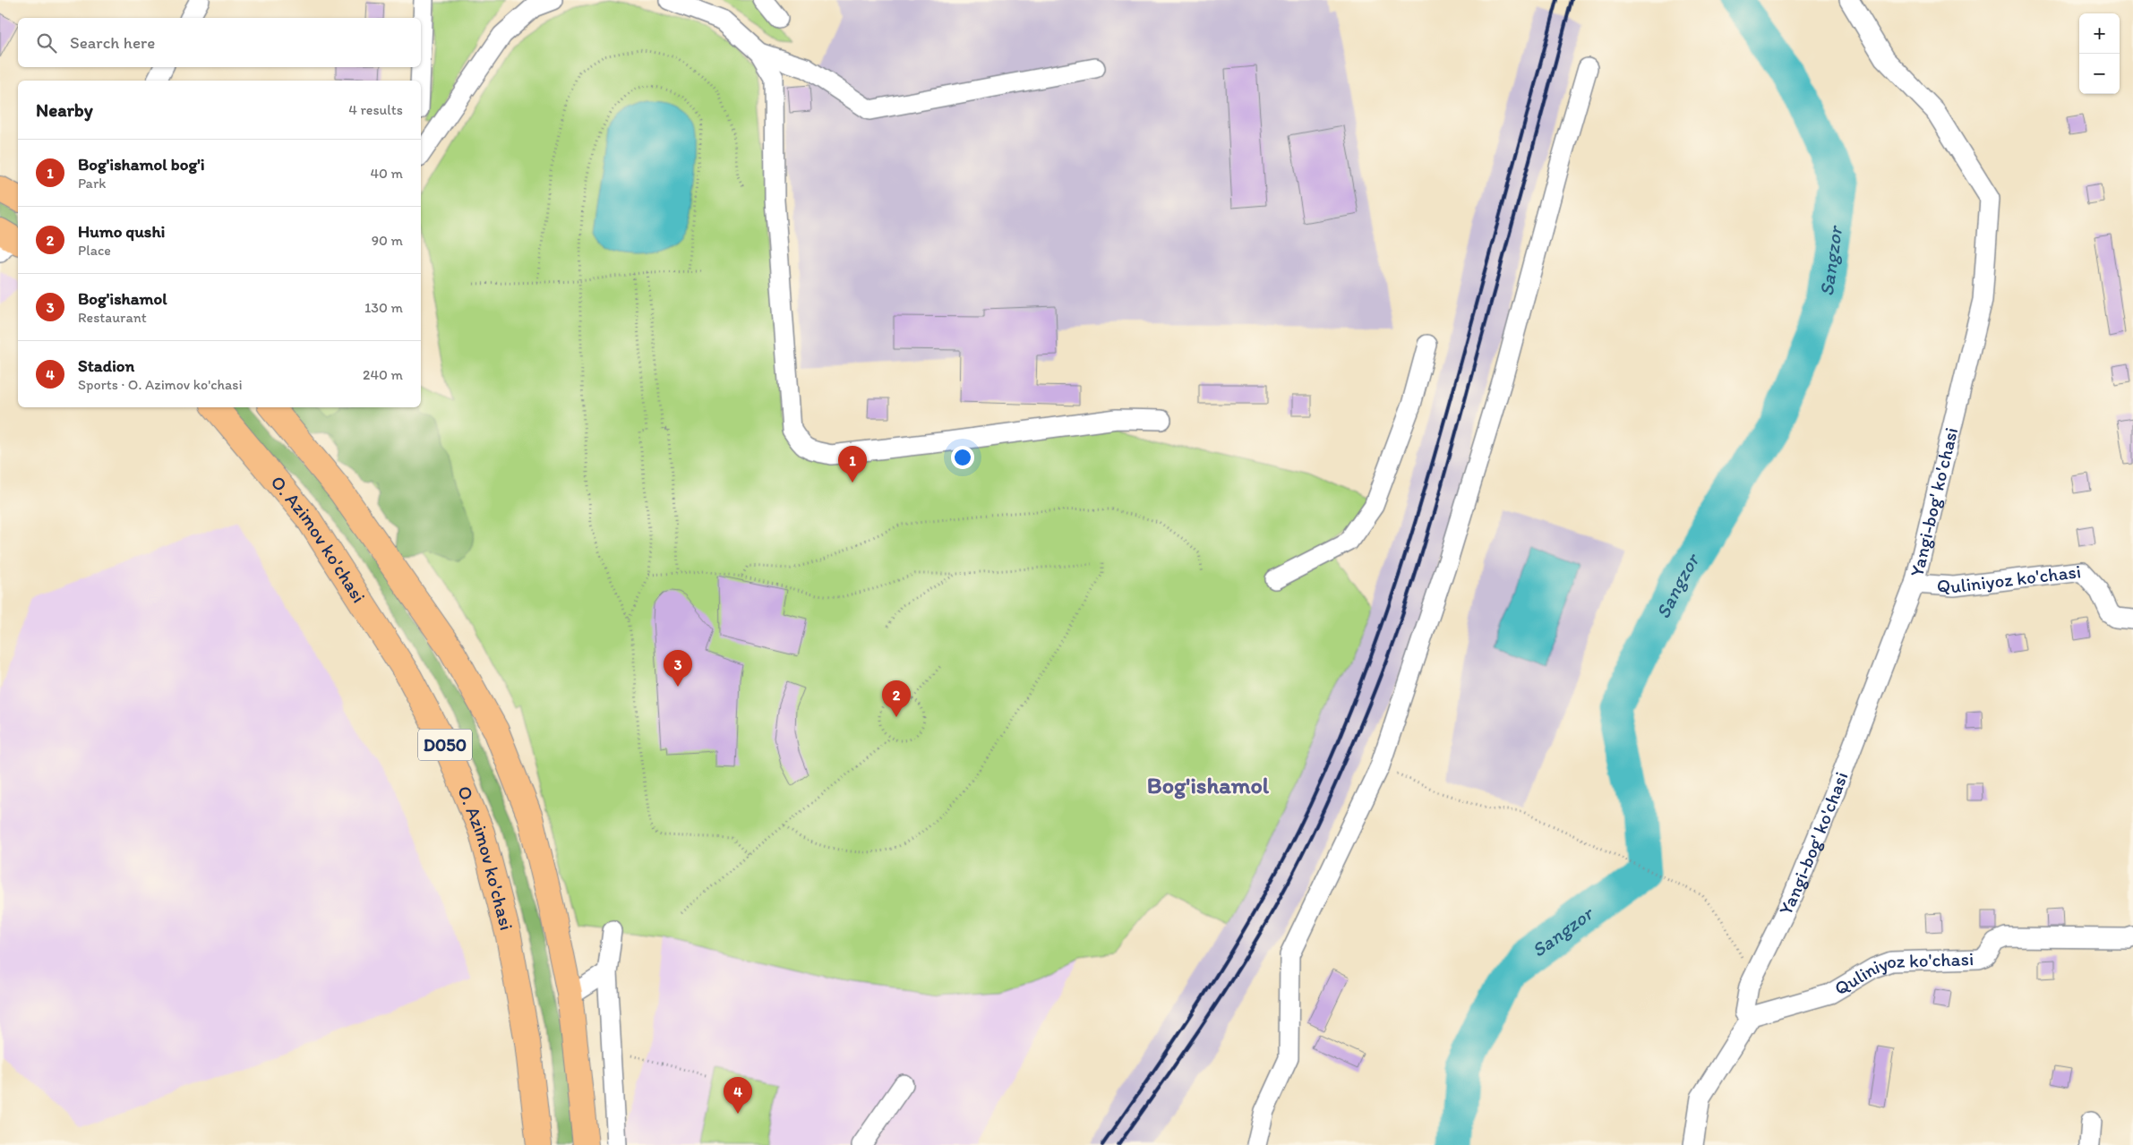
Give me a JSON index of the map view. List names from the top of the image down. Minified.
{"streets":{"main road":["O. Azimov ko'chasi","D050"],"street":["Yangi-bog' ko'chasi","Quliniyoz ko'chasi"]},"crossings":[["Yangi-bog' ko'chasi","Quliniyoz ko'chasi"]],"districts":["Bog'ishamol"],"water":["Sangzor"],"page":{"map_buttons":["+","−"],"search":"Search here","heading":["Nearby","4 results"],"list":[{"mark":"1","name":"Bog'ishamol bog'i","note":"Park","value":"40 m"},{"mark":"2","name":"Humo qushi","note":"Place","value":"90 m"},{"mark":"3","name":"Bog'ishamol","note":"Restaurant","value":"130 m"},{"mark":"4","name":"Stadion","note":"Sports · O. Azimov ko'chasi","value":"240 m"}],"pins":["1","3","2","4"]}}
